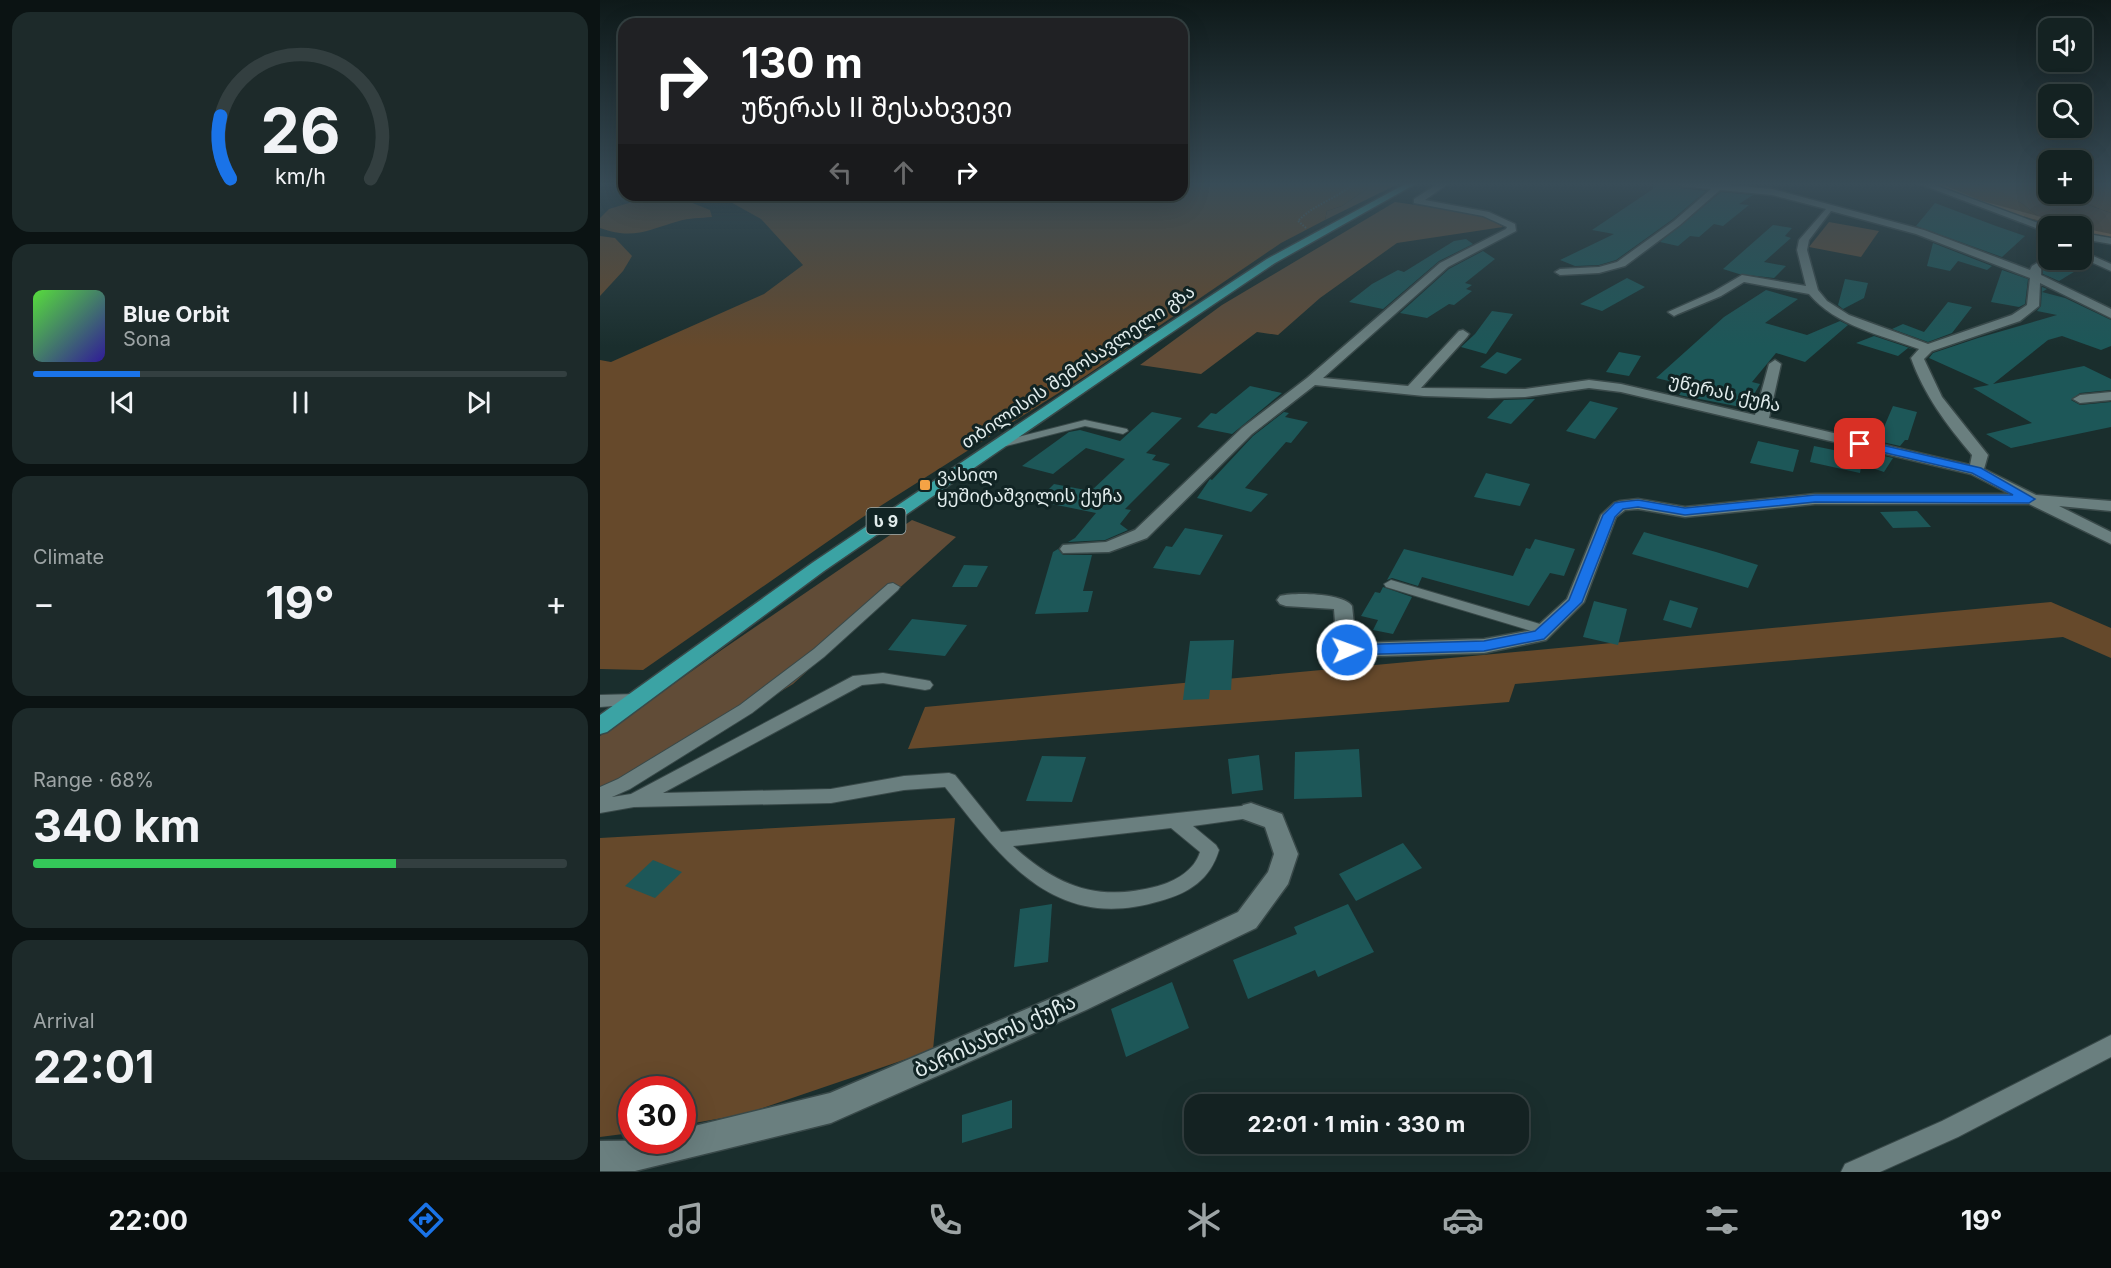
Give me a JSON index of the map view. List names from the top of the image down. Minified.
{"streets":{"highway":["თბილისის შემოსავლელი გზა","ს 9"],"street":["უწერას ქუჩა","ბარისახოს ქუჩა"]},"places":{"transit":["ვასილ ყუშიტაშვილის ქუჩა"]},"page":{"map_buttons":["+","−"],"turn":["130 m","უწერას II შესახვევი"],"song":["Blue Orbit","Sona"],"tile":["Climate",["Range · 68%","340 km"],["Arrival","22:01"]],"heat":["−","19°","+"],"limit":"30","trip":"22:01 · 1 min · 330 m","tabs":["22:00","19°"],"gauge":["26","km/h"]}}
